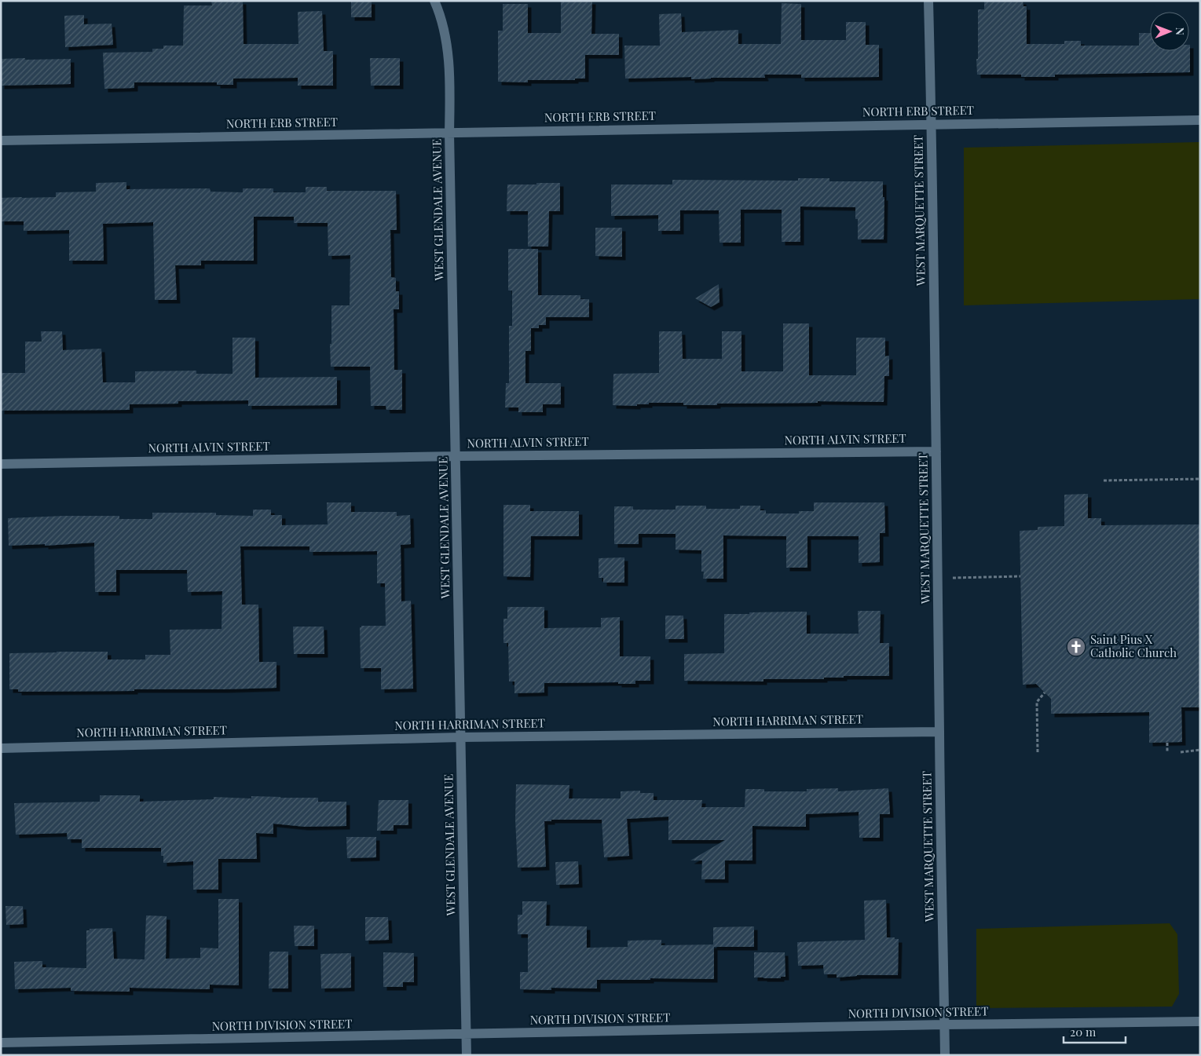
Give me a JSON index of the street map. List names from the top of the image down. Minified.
{"streets":{"street":["NORTH ERB STREET","WEST GLENDALE AVENUE","WEST MARQUETTE STREET","NORTH ALVIN STREET","NORTH HARRIMAN STREET","NORTH DIVISION STREET"]},"crossings":[["NORTH ERB STREET","WEST GLENDALE AVENUE"],["NORTH ERB STREET","WEST MARQUETTE STREET"],["WEST GLENDALE AVENUE","NORTH ALVIN STREET"],["WEST GLENDALE AVENUE","NORTH HARRIMAN STREET"],["WEST GLENDALE AVENUE","NORTH DIVISION STREET"],["WEST MARQUETTE STREET","NORTH ALVIN STREET"],["WEST MARQUETTE STREET","NORTH HARRIMAN STREET"],["WEST MARQUETTE STREET","NORTH DIVISION STREET"]],"places":{"church":["Saint Pius X Catholic Church"]},"scale_bar":"20 m","north":"right"}
